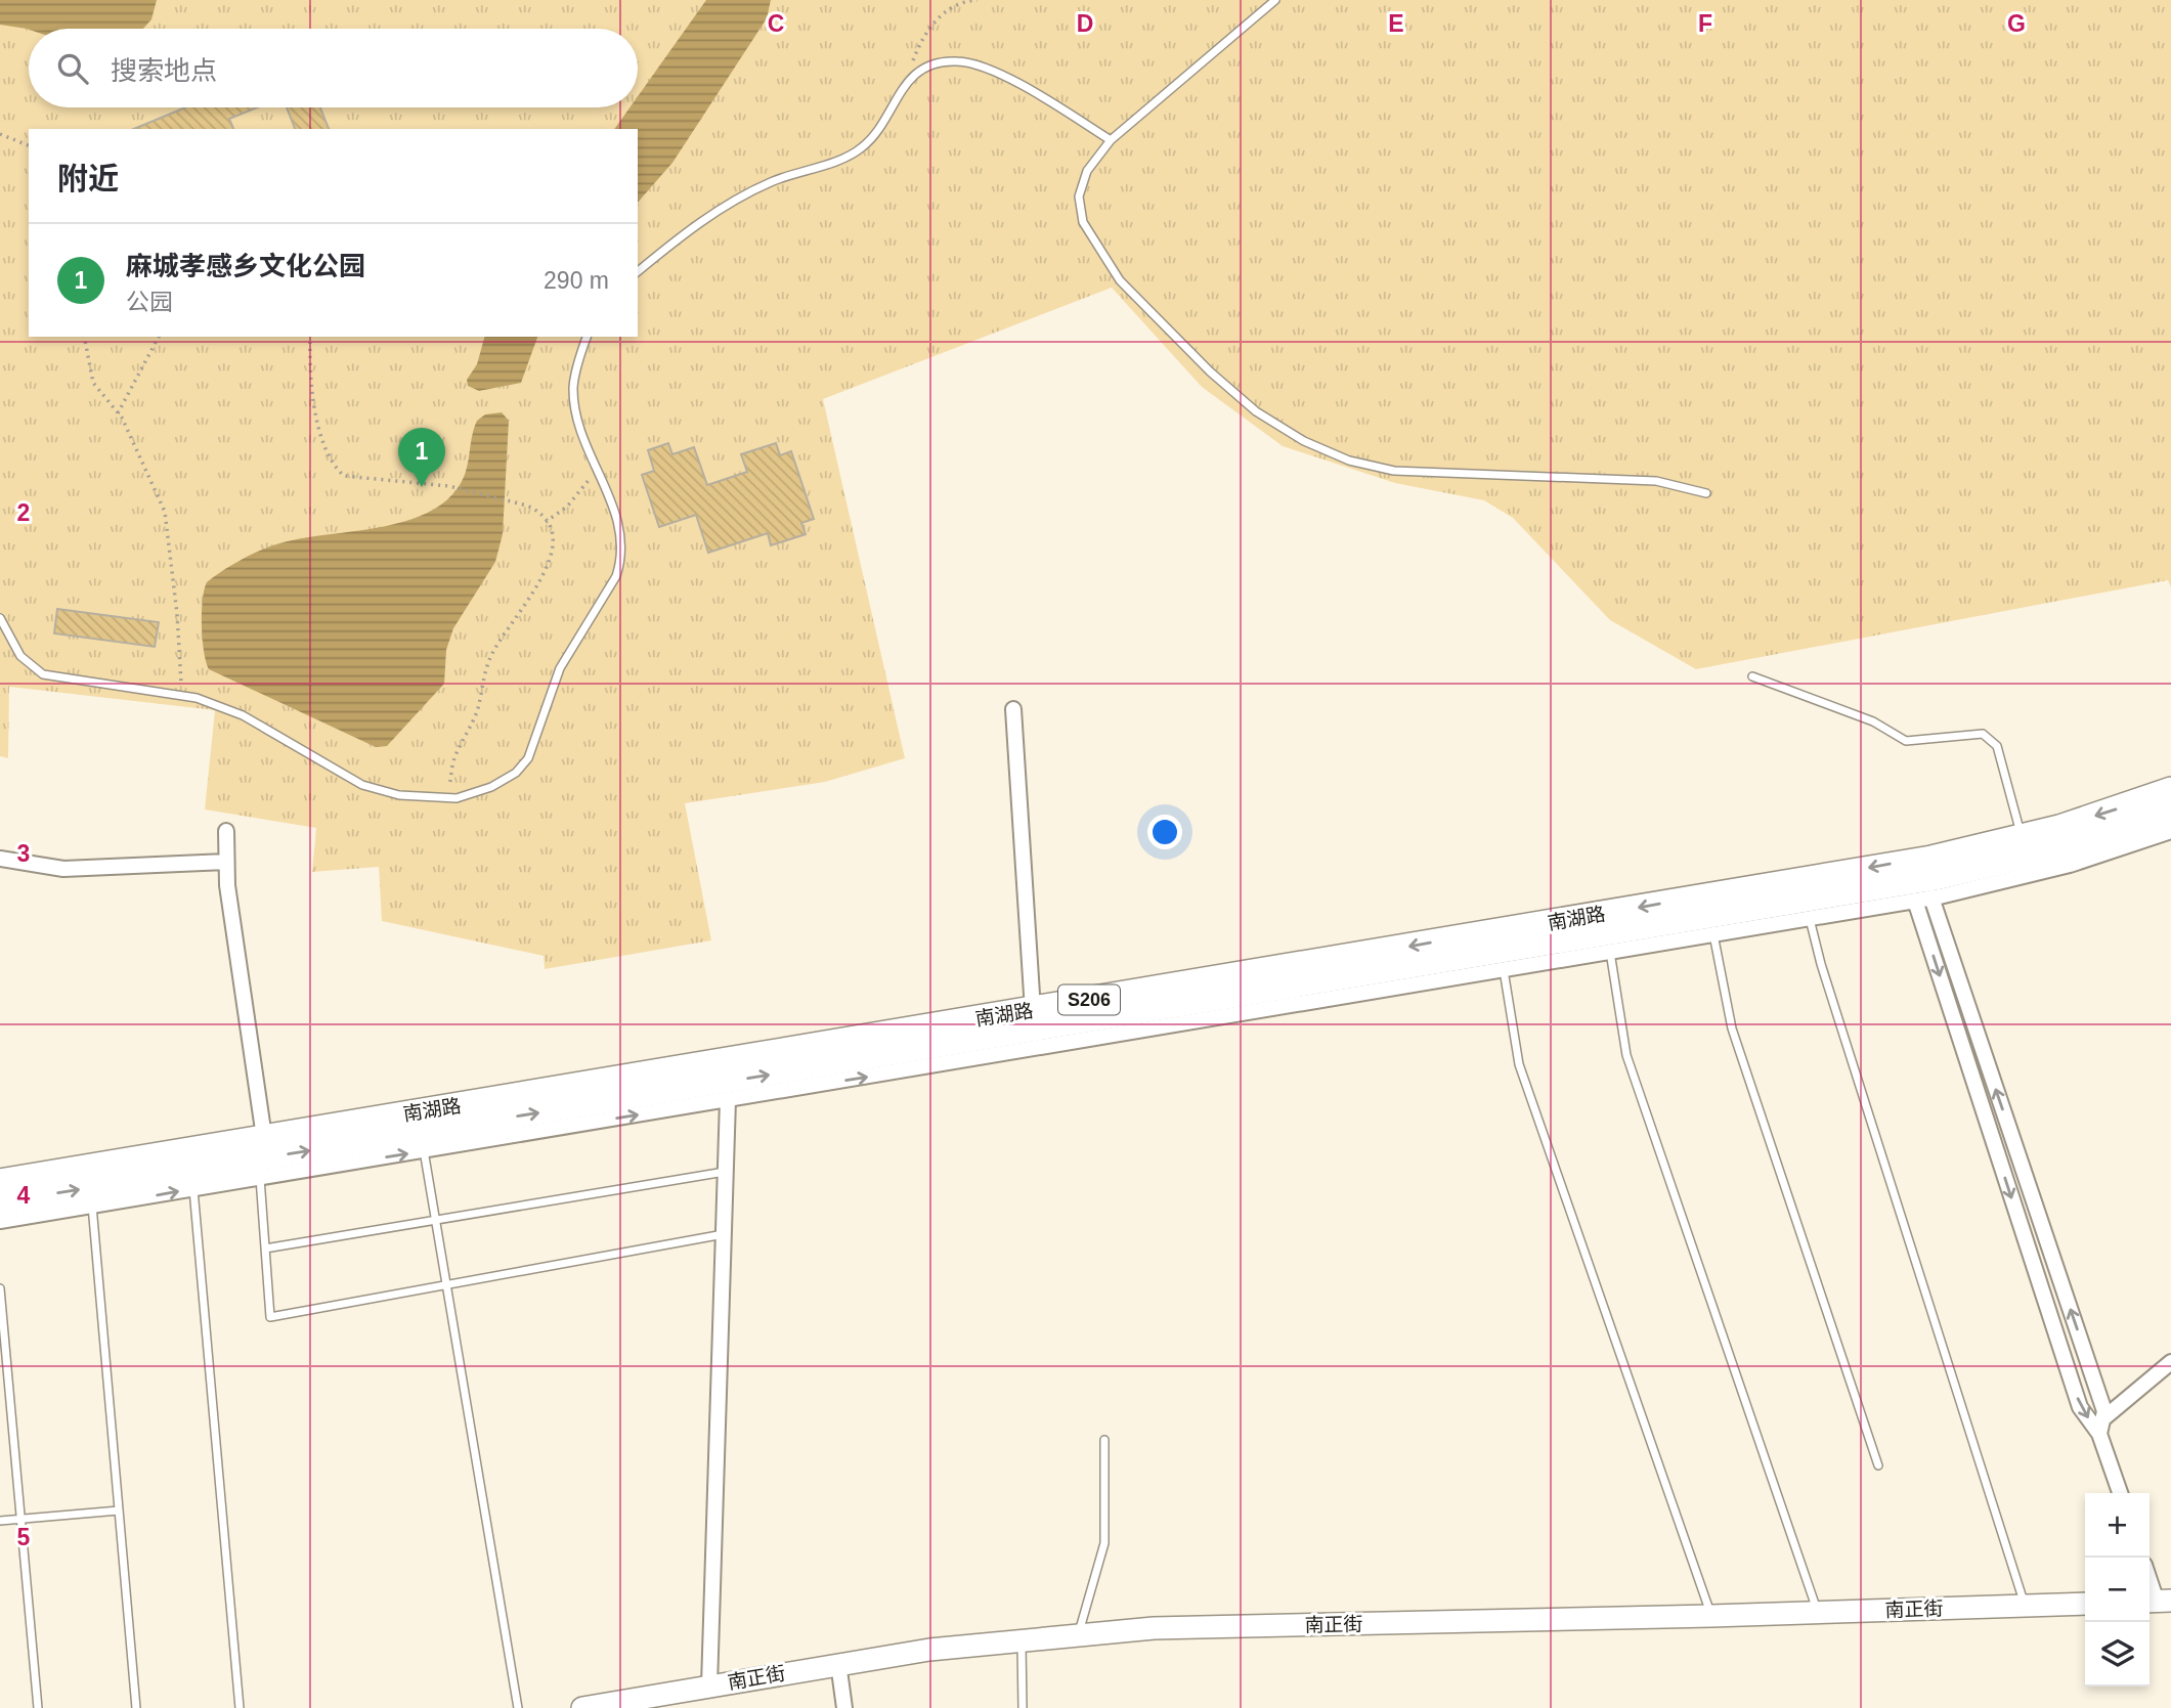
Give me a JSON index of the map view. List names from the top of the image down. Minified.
{"streets":{"main road":["南湖路","S206"],"street":["南正街"]},"page":{"search":"搜索地点","heading":"附近","list":[{"mark":"1","name":"麻城孝感乡文化公园","note":"公园","value":"290 m"}],"pins":"1","map_buttons":["+","−"]},"grid":{"columns":["C","D","E","F","G"],"rows":["2","3","4","5"]}}
